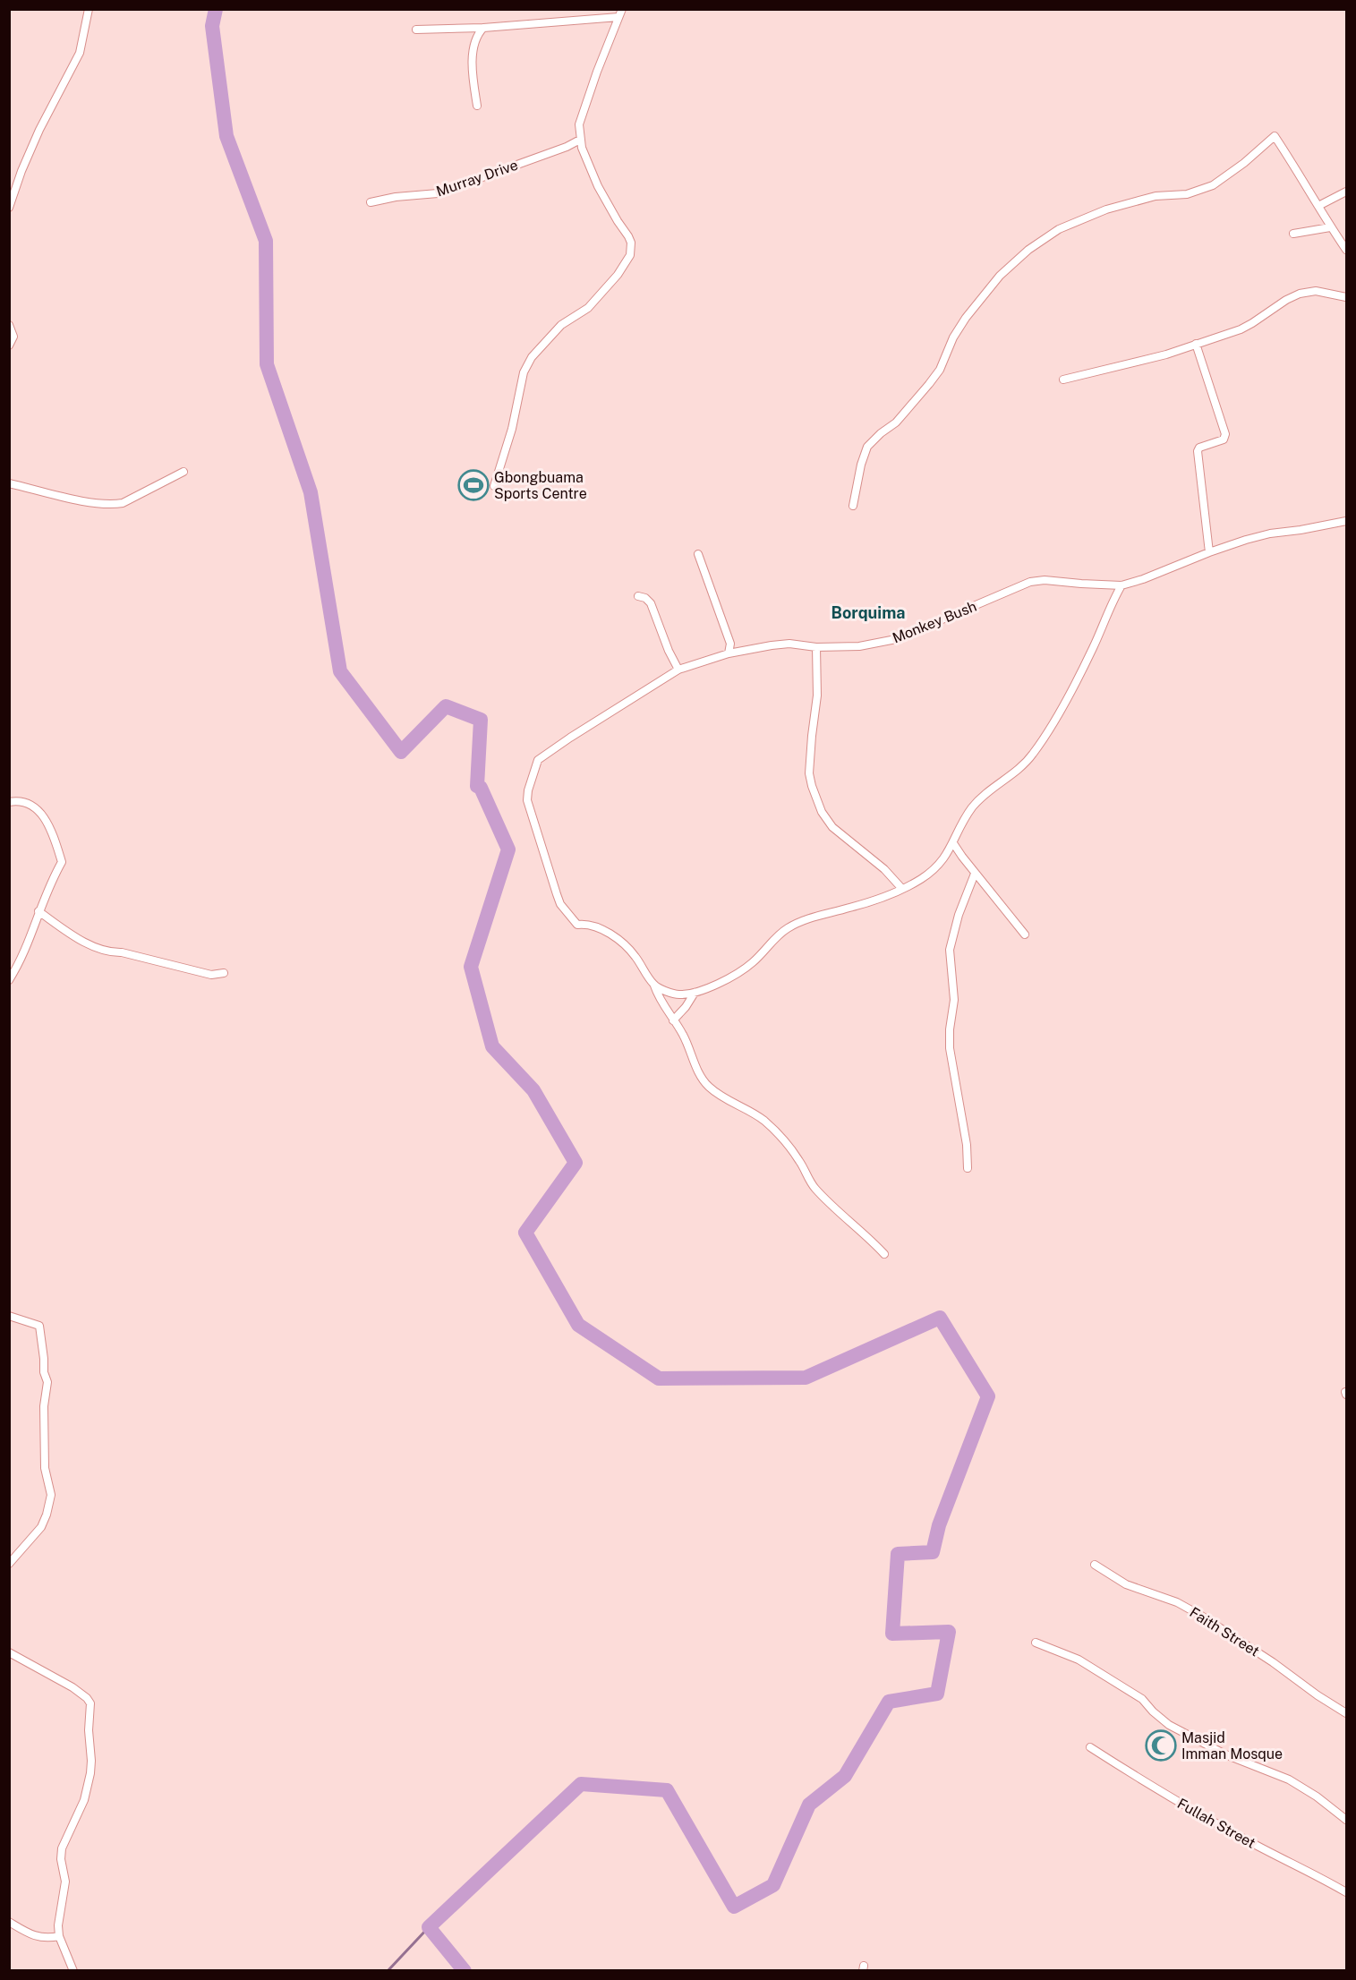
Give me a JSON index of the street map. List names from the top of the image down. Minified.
{"streets":{"street":["Murray Drive","Monkey Bush","Faith Street","Fullah Street"]},"districts":["Borquima"],"places":{"sports":["Gbongbuama Sports Centre"],"mosque":["Masjid Imman Mosque"]}}
